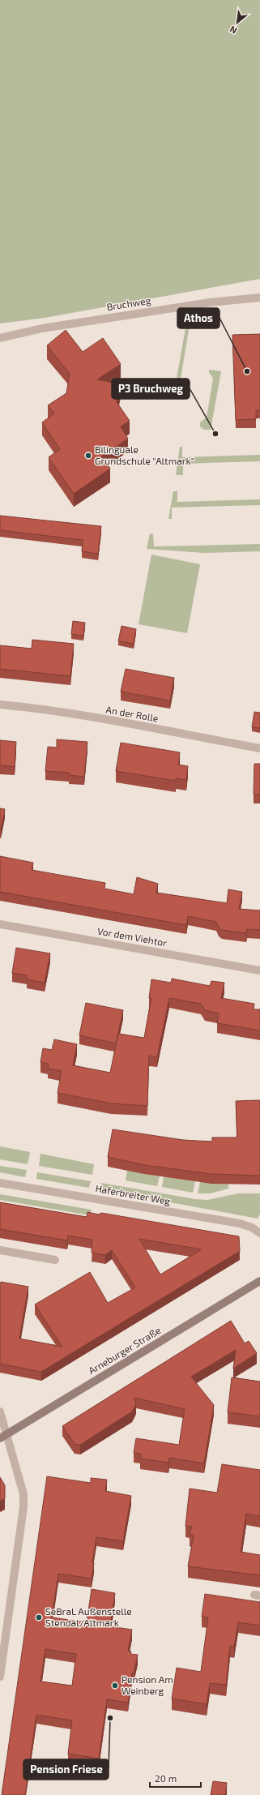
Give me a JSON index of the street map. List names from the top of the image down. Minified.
{"streets":{"main road":["Arneburger Straße"],"street":["Bruchweg","An der Rolle","Vor dem Viehtor","Haferbreiter Weg"]},"places":["Athos","P3 Bruchweg","Bilinguale Grundschule \"Altmark\"","SeBraL Außenstelle Stendal/Altmark","Pension Am Weinberg","Pension Friese"],"scale_bar":"20 m","north":"bottom left"}
